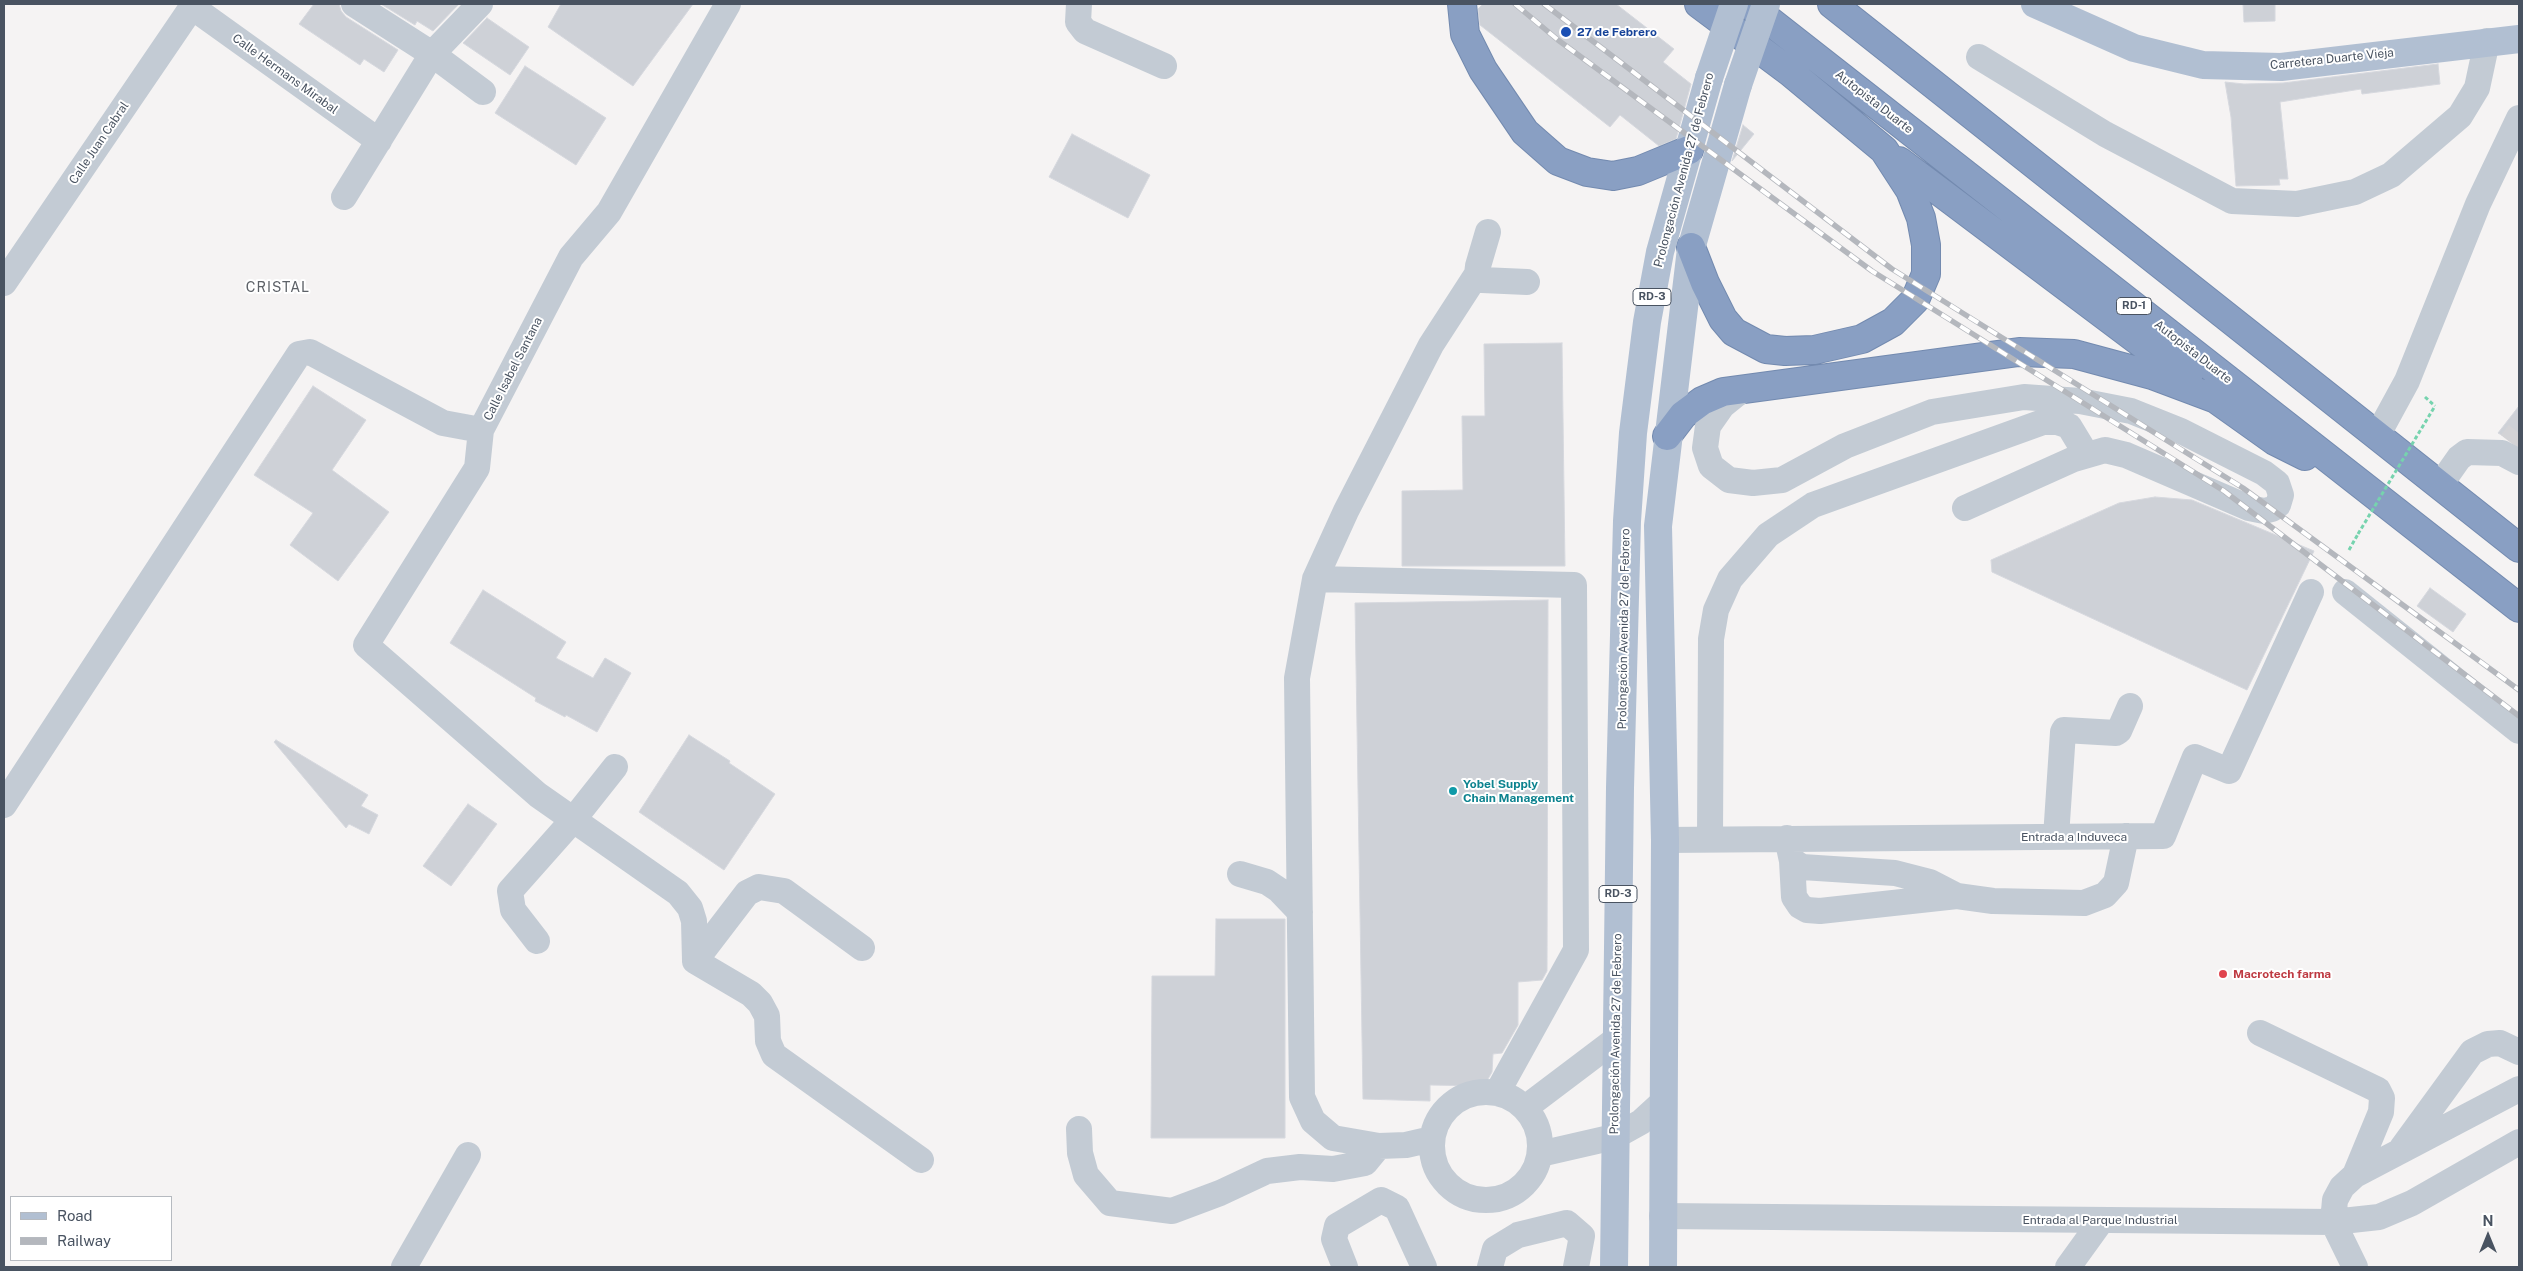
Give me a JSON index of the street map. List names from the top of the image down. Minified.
{"streets":{"highway":["Autopista Duarte","RD-1"],"main road":["Carretera Duarte Vieja","Prolongación Avenida 27 de Febrero","RD-3"],"street":["Calle Hermans Mirabal","Calle Juan Cabral","Calle Isabel Santana","Entrada a Induveca","Entrada al Parque Industrial"]},"crossings":[["Calle Hermans Mirabal","Calle Juan Cabral"],["RD-3","Entrada a Induveca"],["RD-3","Entrada al Parque Industrial"]],"districts":["CRISTAL"],"places":["27 de Febrero","Yobel Supply Chain Management","Macrotech farma"],"legend":["Road","Railway"],"north":"top"}
